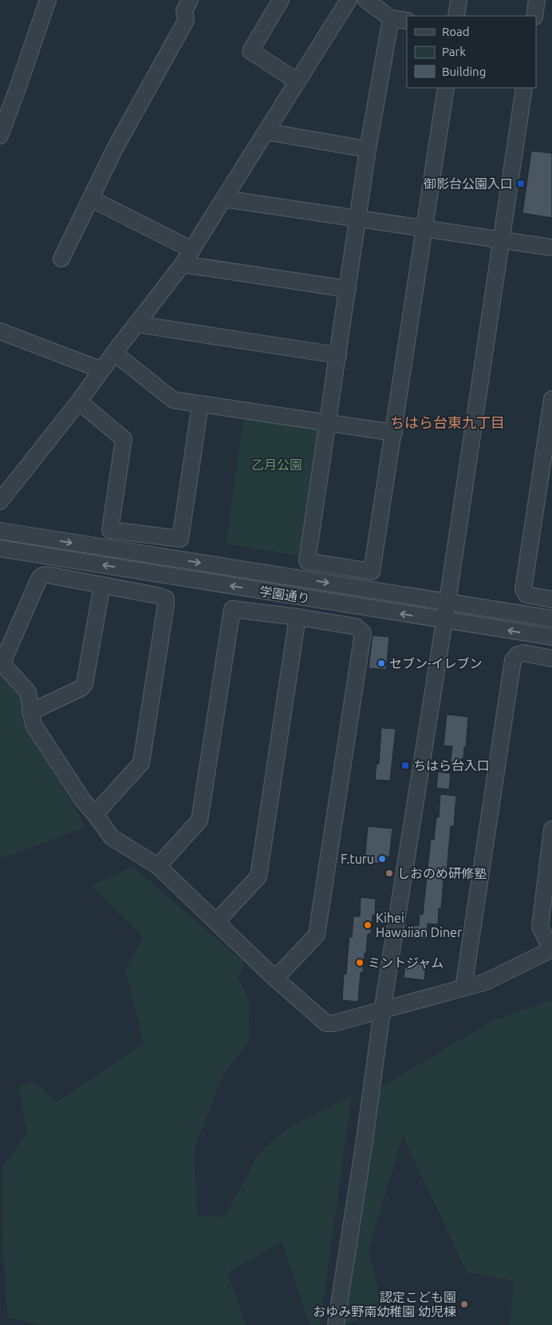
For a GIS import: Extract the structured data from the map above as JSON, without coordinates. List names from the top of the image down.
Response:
{
  "streets": {
    "street": ["学園通り"]
  },
  "districts": ["ちはら台東九丁目"],
  "parks": ["乙月公園"],
  "places": {
    "transit": ["御影台公園入口", "ちはら台入口"],
    "other": [
      "セブン-イレブン",
      "F.turu",
      "しおのめ研修塾",
      "Kihei Hawaiian Diner",
      "ミントジャム",
      "認定こども園 おゆみ野南幼稚園 幼児棟"
    ]
  },
  "legend": ["Road", "Park", "Building"]
}
